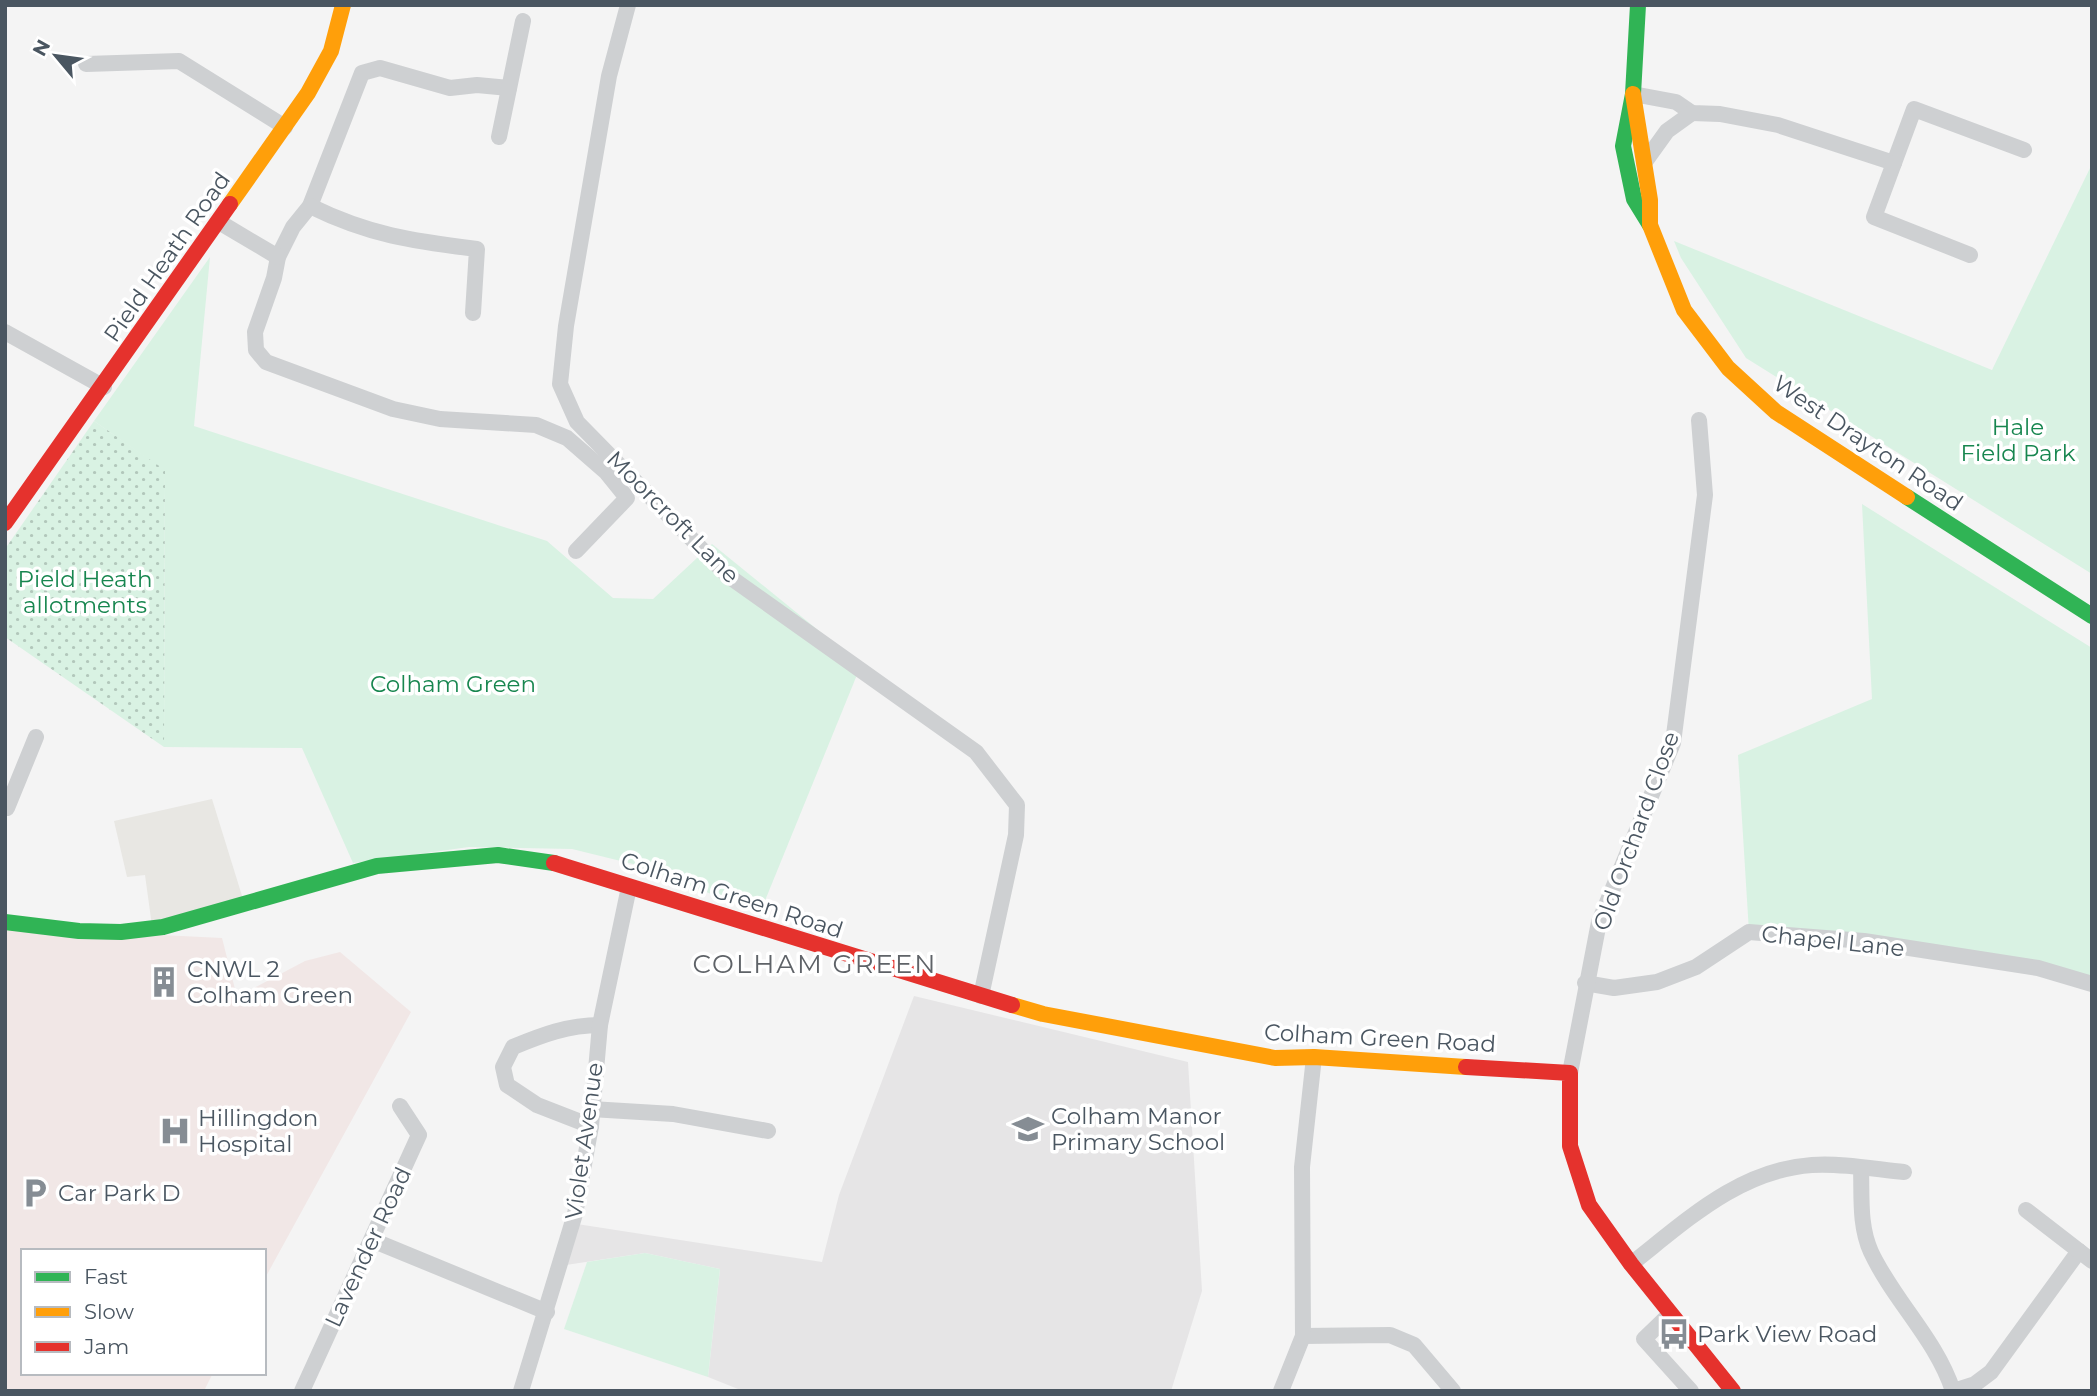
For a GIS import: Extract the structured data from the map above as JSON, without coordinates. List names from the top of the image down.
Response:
{
  "streets": {
    "street": [
      "Pield Heath Road",
      "West Drayton Road",
      "Moorcroft Lane",
      "Old Orchard Close",
      "Colham Green Road",
      "Chapel Lane",
      "Violet Avenue",
      "Lavender Road"
    ]
  },
  "crossings": [
    ["Moorcroft Lane", "Colham Green Road"],
    ["Old Orchard Close", "Colham Green Road"],
    ["Old Orchard Close", "Chapel Lane"],
    ["Colham Green Road", "Violet Avenue"]
  ],
  "districts": ["COLHAM GREEN"],
  "parks": ["Hale Field Park", "Pield Heath allotments", "Colham Green"],
  "places": {
    "building": ["CNWL 2 Colham Green"],
    "school or university": ["Colham Manor Primary School"],
    "hospital": ["Hillingdon Hospital"],
    "parking": ["Car Park D"],
    "bus stop": ["Park View Road"]
  },
  "legend": ["Fast", "Slow", "Jam"],
  "north": "top left"
}
